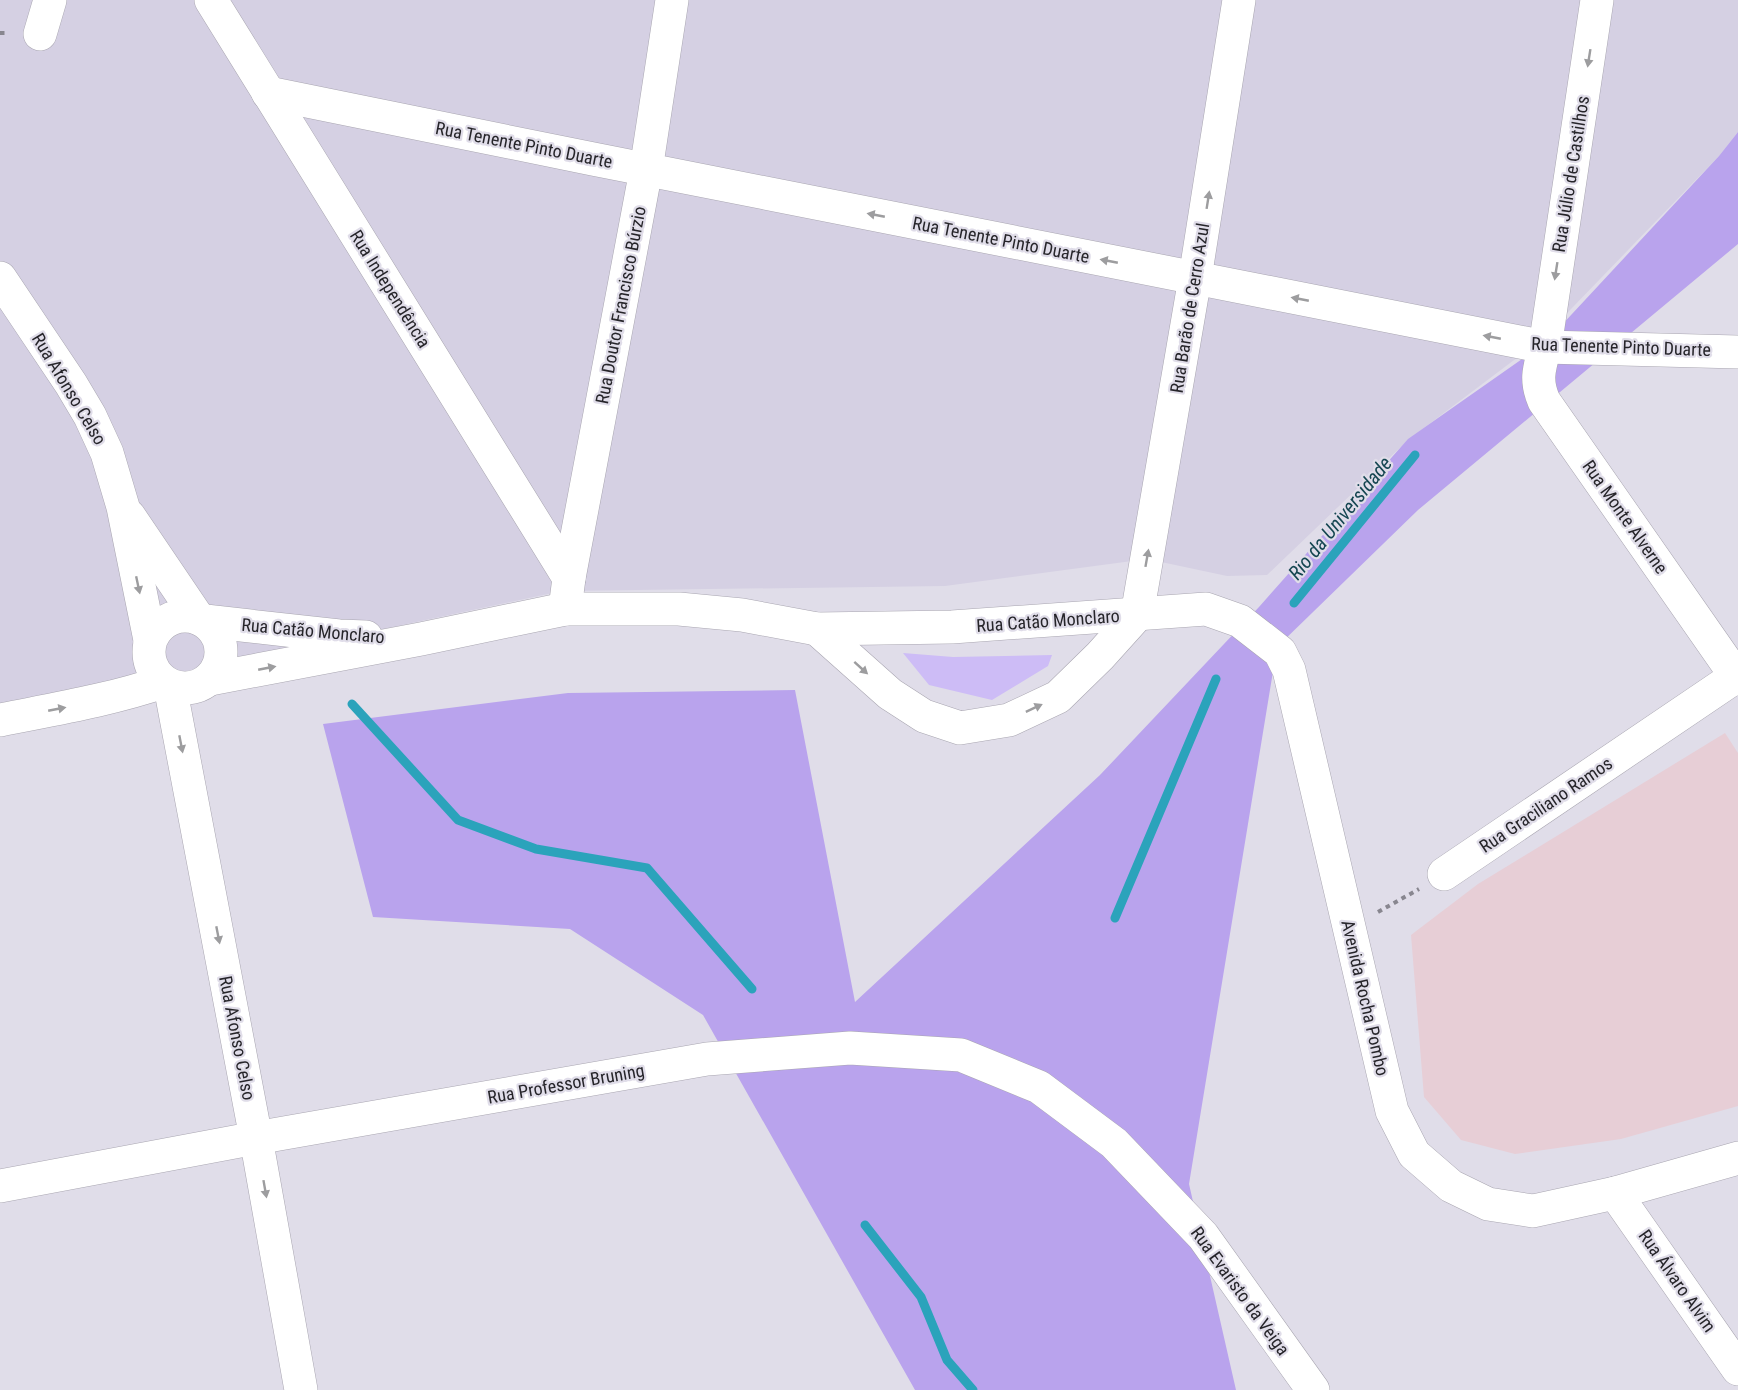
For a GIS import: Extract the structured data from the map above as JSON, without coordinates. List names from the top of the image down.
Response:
{
  "streets": {
    "street": [
      "Rua Tenente Pinto Duarte",
      "Rua Júlio de Castilhos",
      "Rua Independência",
      "Rua Doutor Francisco Búrzio",
      "Rua Barão de Cerro Azul",
      "Rua Afonso Celso",
      "Rua Monte Alverne",
      "Rua Catão Monclaro",
      "Rua Graciliano Ramos",
      "Avenida Rocha Pombo",
      "Rua Professor Bruning",
      "Rua Álvaro Alvim",
      "Rua Evaristo da Veiga"
    ]
  },
  "crossings": [
    ["Rua Tenente Pinto Duarte", "Rua Júlio de Castilhos"],
    ["Rua Tenente Pinto Duarte", "Rua Independência"],
    ["Rua Tenente Pinto Duarte", "Rua Doutor Francisco Búrzio"],
    ["Rua Tenente Pinto Duarte", "Rua Barão de Cerro Azul"],
    ["Rua Tenente Pinto Duarte", "Rua Monte Alverne"],
    ["Rua Júlio de Castilhos", "Rua Monte Alverne"],
    ["Rua Independência", "Rua Doutor Francisco Búrzio"],
    ["Rua Independência", "Rua Catão Monclaro"],
    ["Rua Doutor Francisco Búrzio", "Rua Catão Monclaro"],
    ["Rua Barão de Cerro Azul", "Rua Catão Monclaro"],
    ["Rua Barão de Cerro Azul", "Avenida Rocha Pombo"],
    ["Rua Afonso Celso", "Rua Catão Monclaro"],
    ["Rua Afonso Celso", "Rua Professor Bruning"],
    ["Rua Monte Alverne", "Rua Graciliano Ramos"],
    ["Rua Catão Monclaro", "Avenida Rocha Pombo"],
    ["Avenida Rocha Pombo", "Rua Álvaro Alvim"],
    ["Rua Professor Bruning", "Rua Evaristo da Veiga"]
  ],
  "one_way": [
    "Rua Tenente Pinto Duarte",
    "Rua Júlio de Castilhos",
    "Rua Barão de Cerro Azul",
    "Rua Afonso Celso"
  ],
  "water": ["Rio da Universidade"]
}
